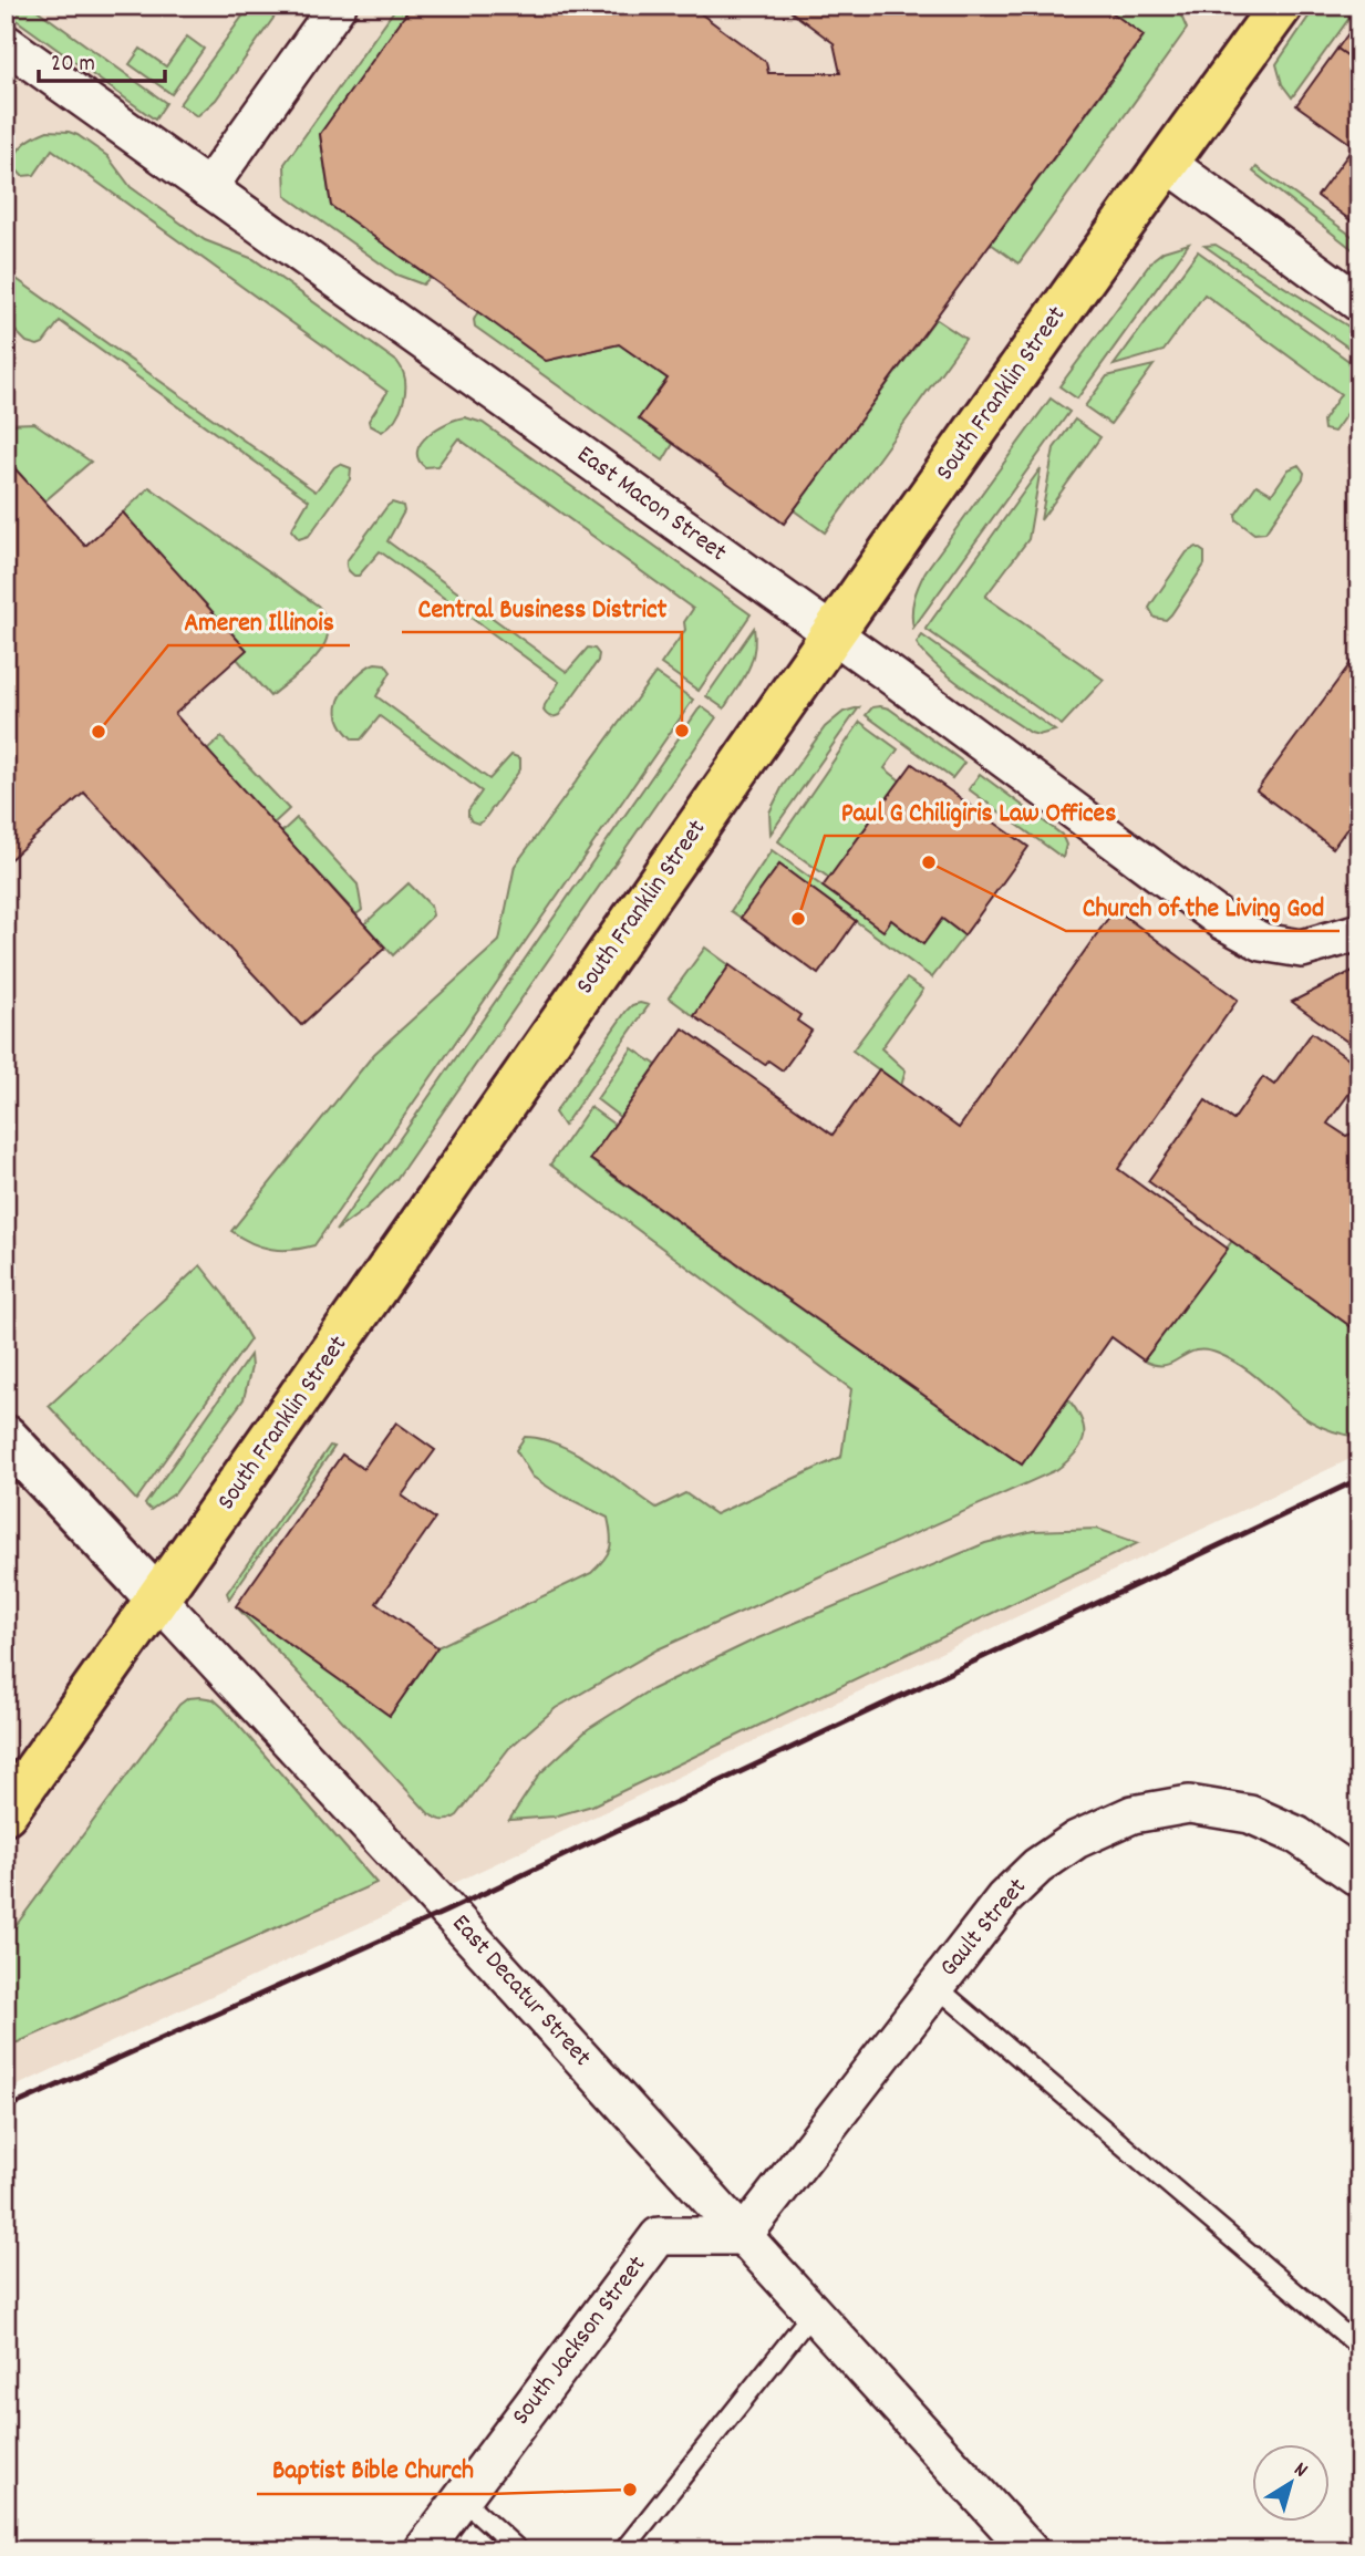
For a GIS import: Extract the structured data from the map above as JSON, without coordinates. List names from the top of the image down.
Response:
{
  "streets": {
    "main road": ["South Franklin Street"],
    "street": [
      "East Macon Street",
      "Gault Street",
      "East Decatur Street",
      "South Jackson Street"
    ]
  },
  "crossings": [
    ["South Franklin Street", "East Macon Street"],
    ["South Franklin Street", "East Decatur Street"],
    ["Gault Street", "East Decatur Street"],
    ["Gault Street", "South Jackson Street"],
    ["East Decatur Street", "South Jackson Street"]
  ],
  "places": [
    "Central Business District",
    "Ameren Illinois",
    "Church of the Living God",
    "Paul G Chiligiris Law Offices",
    "Baptist Bible Church"
  ],
  "scale_bar": "20 m",
  "north": "top right"
}
